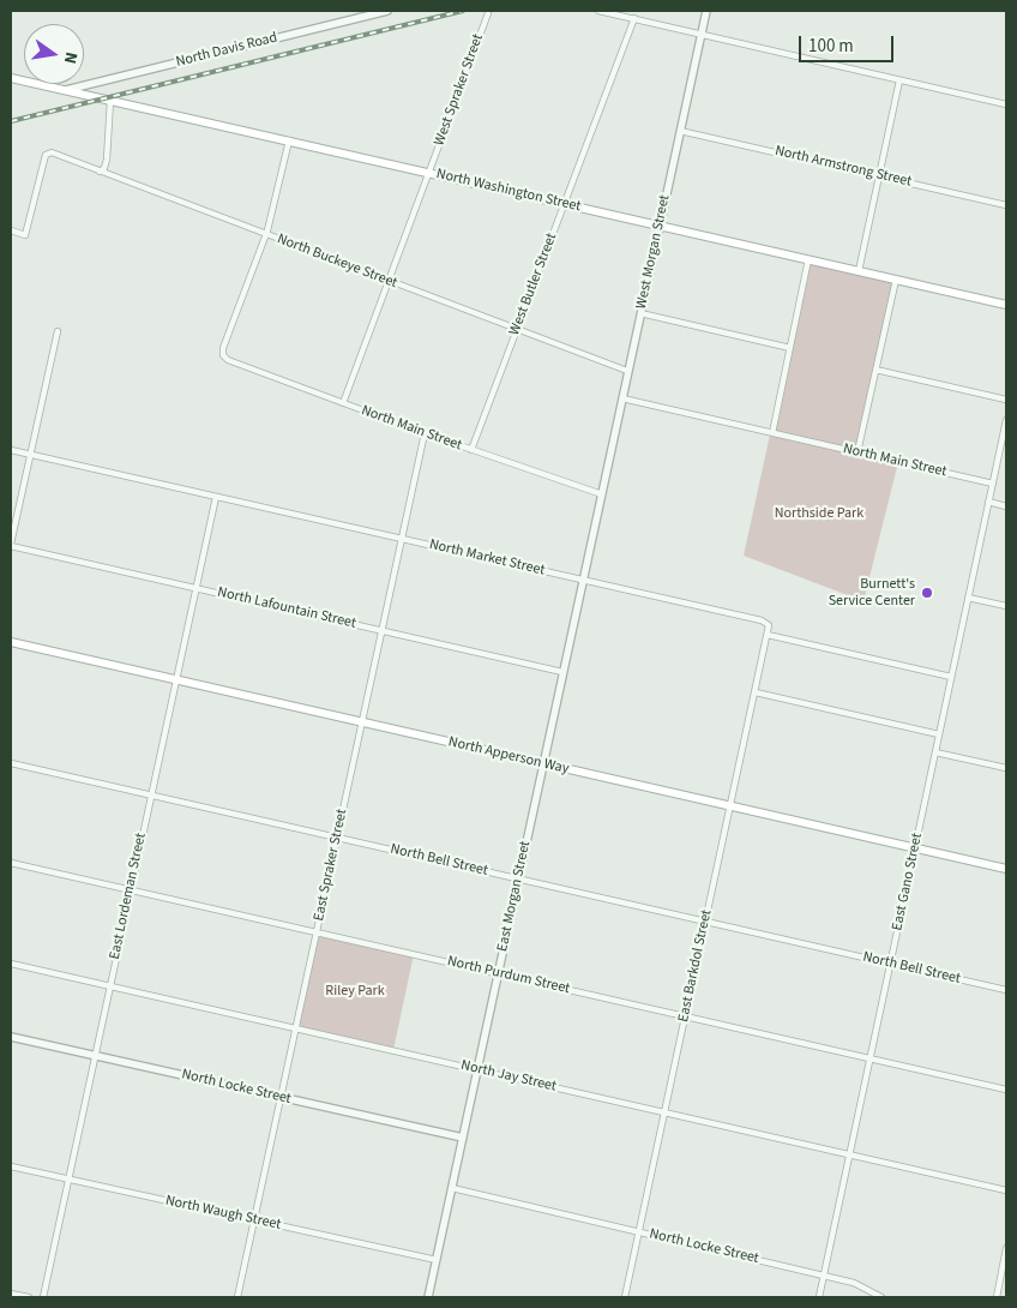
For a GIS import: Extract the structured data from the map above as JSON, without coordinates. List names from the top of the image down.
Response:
{
  "streets": {
    "main road": ["North Washington Street", "North Apperson Way"],
    "street": [
      "North Davis Road",
      "West Spraker Street",
      "North Armstrong Street",
      "West Morgan Street",
      "North Buckeye Street",
      "West Butler Street",
      "North Main Street",
      "North Market Street",
      "North Lafountain Street",
      "North Bell Street",
      "East Spraker Street",
      "East Gano Street",
      "East Lordeman Street",
      "East Morgan Street",
      "East Barkdol Street",
      "North Purdum Street",
      "North Jay Street",
      "North Locke Street",
      "North Waugh Street"
    ]
  },
  "crossings": [
    ["North Davis Road", "North Washington Street"],
    ["West Spraker Street", "North Washington Street"],
    ["West Spraker Street", "North Buckeye Street"],
    ["West Spraker Street", "North Main Street"],
    ["North Armstrong Street", "West Morgan Street"],
    ["North Washington Street", "West Morgan Street"],
    ["North Washington Street", "West Butler Street"],
    ["West Morgan Street", "North Buckeye Street"],
    ["West Morgan Street", "North Main Street"],
    ["West Morgan Street", "East Morgan Street"],
    ["North Buckeye Street", "West Butler Street"],
    ["North Buckeye Street", "North Main Street"],
    ["West Butler Street", "North Main Street"],
    ["North Main Street", "East Spraker Street"],
    ["North Main Street", "East Gano Street"],
    ["North Main Street", "East Morgan Street"],
    ["North Market Street", "East Spraker Street"],
    ["North Market Street", "East Lordeman Street"],
    ["North Market Street", "East Morgan Street"],
    ["North Market Street", "East Barkdol Street"],
    ["North Lafountain Street", "East Spraker Street"],
    ["North Lafountain Street", "East Lordeman Street"],
    ["North Lafountain Street", "East Morgan Street"],
    ["North Apperson Way", "East Spraker Street"],
    ["North Apperson Way", "East Gano Street"],
    ["North Apperson Way", "East Lordeman Street"],
    ["North Apperson Way", "East Morgan Street"],
    ["North Apperson Way", "East Barkdol Street"],
    ["North Bell Street", "East Spraker Street"],
    ["North Bell Street", "East Gano Street"],
    ["North Bell Street", "East Lordeman Street"],
    ["North Bell Street", "East Morgan Street"],
    ["North Bell Street", "East Barkdol Street"],
    ["East Spraker Street", "North Purdum Street"],
    ["East Spraker Street", "North Jay Street"],
    ["East Spraker Street", "North Locke Street"],
    ["East Spraker Street", "North Waugh Street"],
    ["East Gano Street", "North Purdum Street"],
    ["East Gano Street", "North Jay Street"],
    ["East Gano Street", "North Locke Street"],
    ["East Lordeman Street", "North Purdum Street"],
    ["East Lordeman Street", "North Jay Street"],
    ["East Lordeman Street", "North Locke Street"],
    ["East Lordeman Street", "North Waugh Street"],
    ["East Morgan Street", "North Purdum Street"],
    ["East Morgan Street", "North Jay Street"],
    ["East Morgan Street", "North Locke Street"],
    ["East Morgan Street", "North Waugh Street"],
    ["East Barkdol Street", "North Purdum Street"],
    ["East Barkdol Street", "North Jay Street"],
    ["East Barkdol Street", "North Locke Street"]
  ],
  "parks": ["Northside Park", "Riley Park"],
  "places": ["Burnett's Service Center"],
  "scale_bar": "100 m",
  "north": "right"
}
